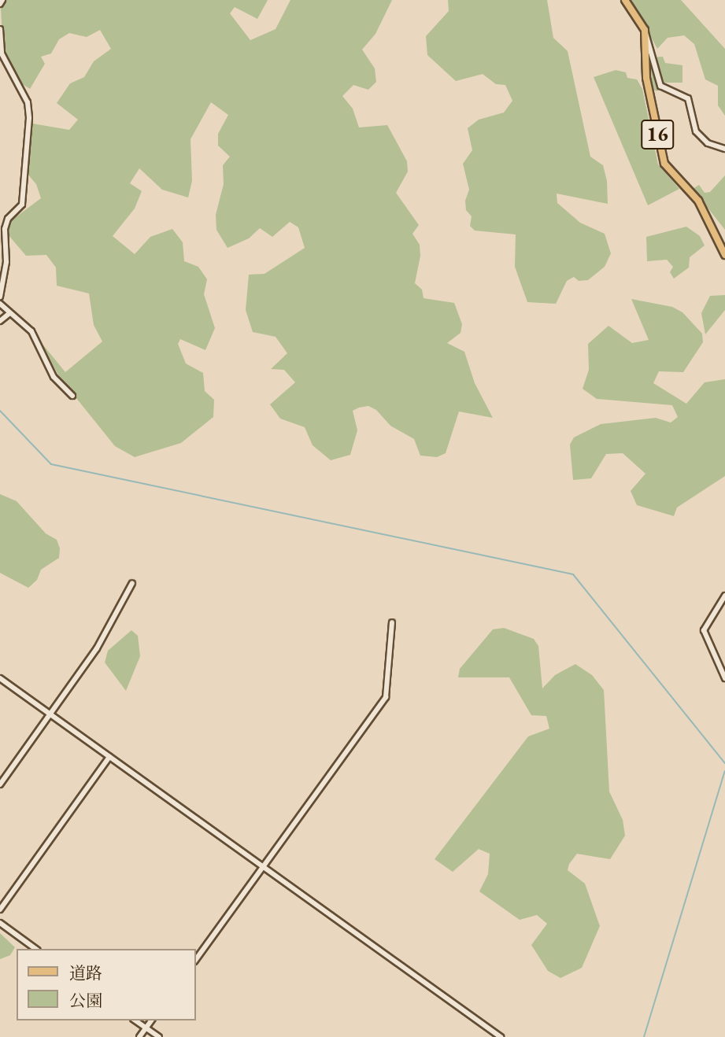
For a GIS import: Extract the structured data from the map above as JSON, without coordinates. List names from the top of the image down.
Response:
{
  "streets": {
    "main road": ["16"]
  },
  "legend": ["道路", "公園"]
}
